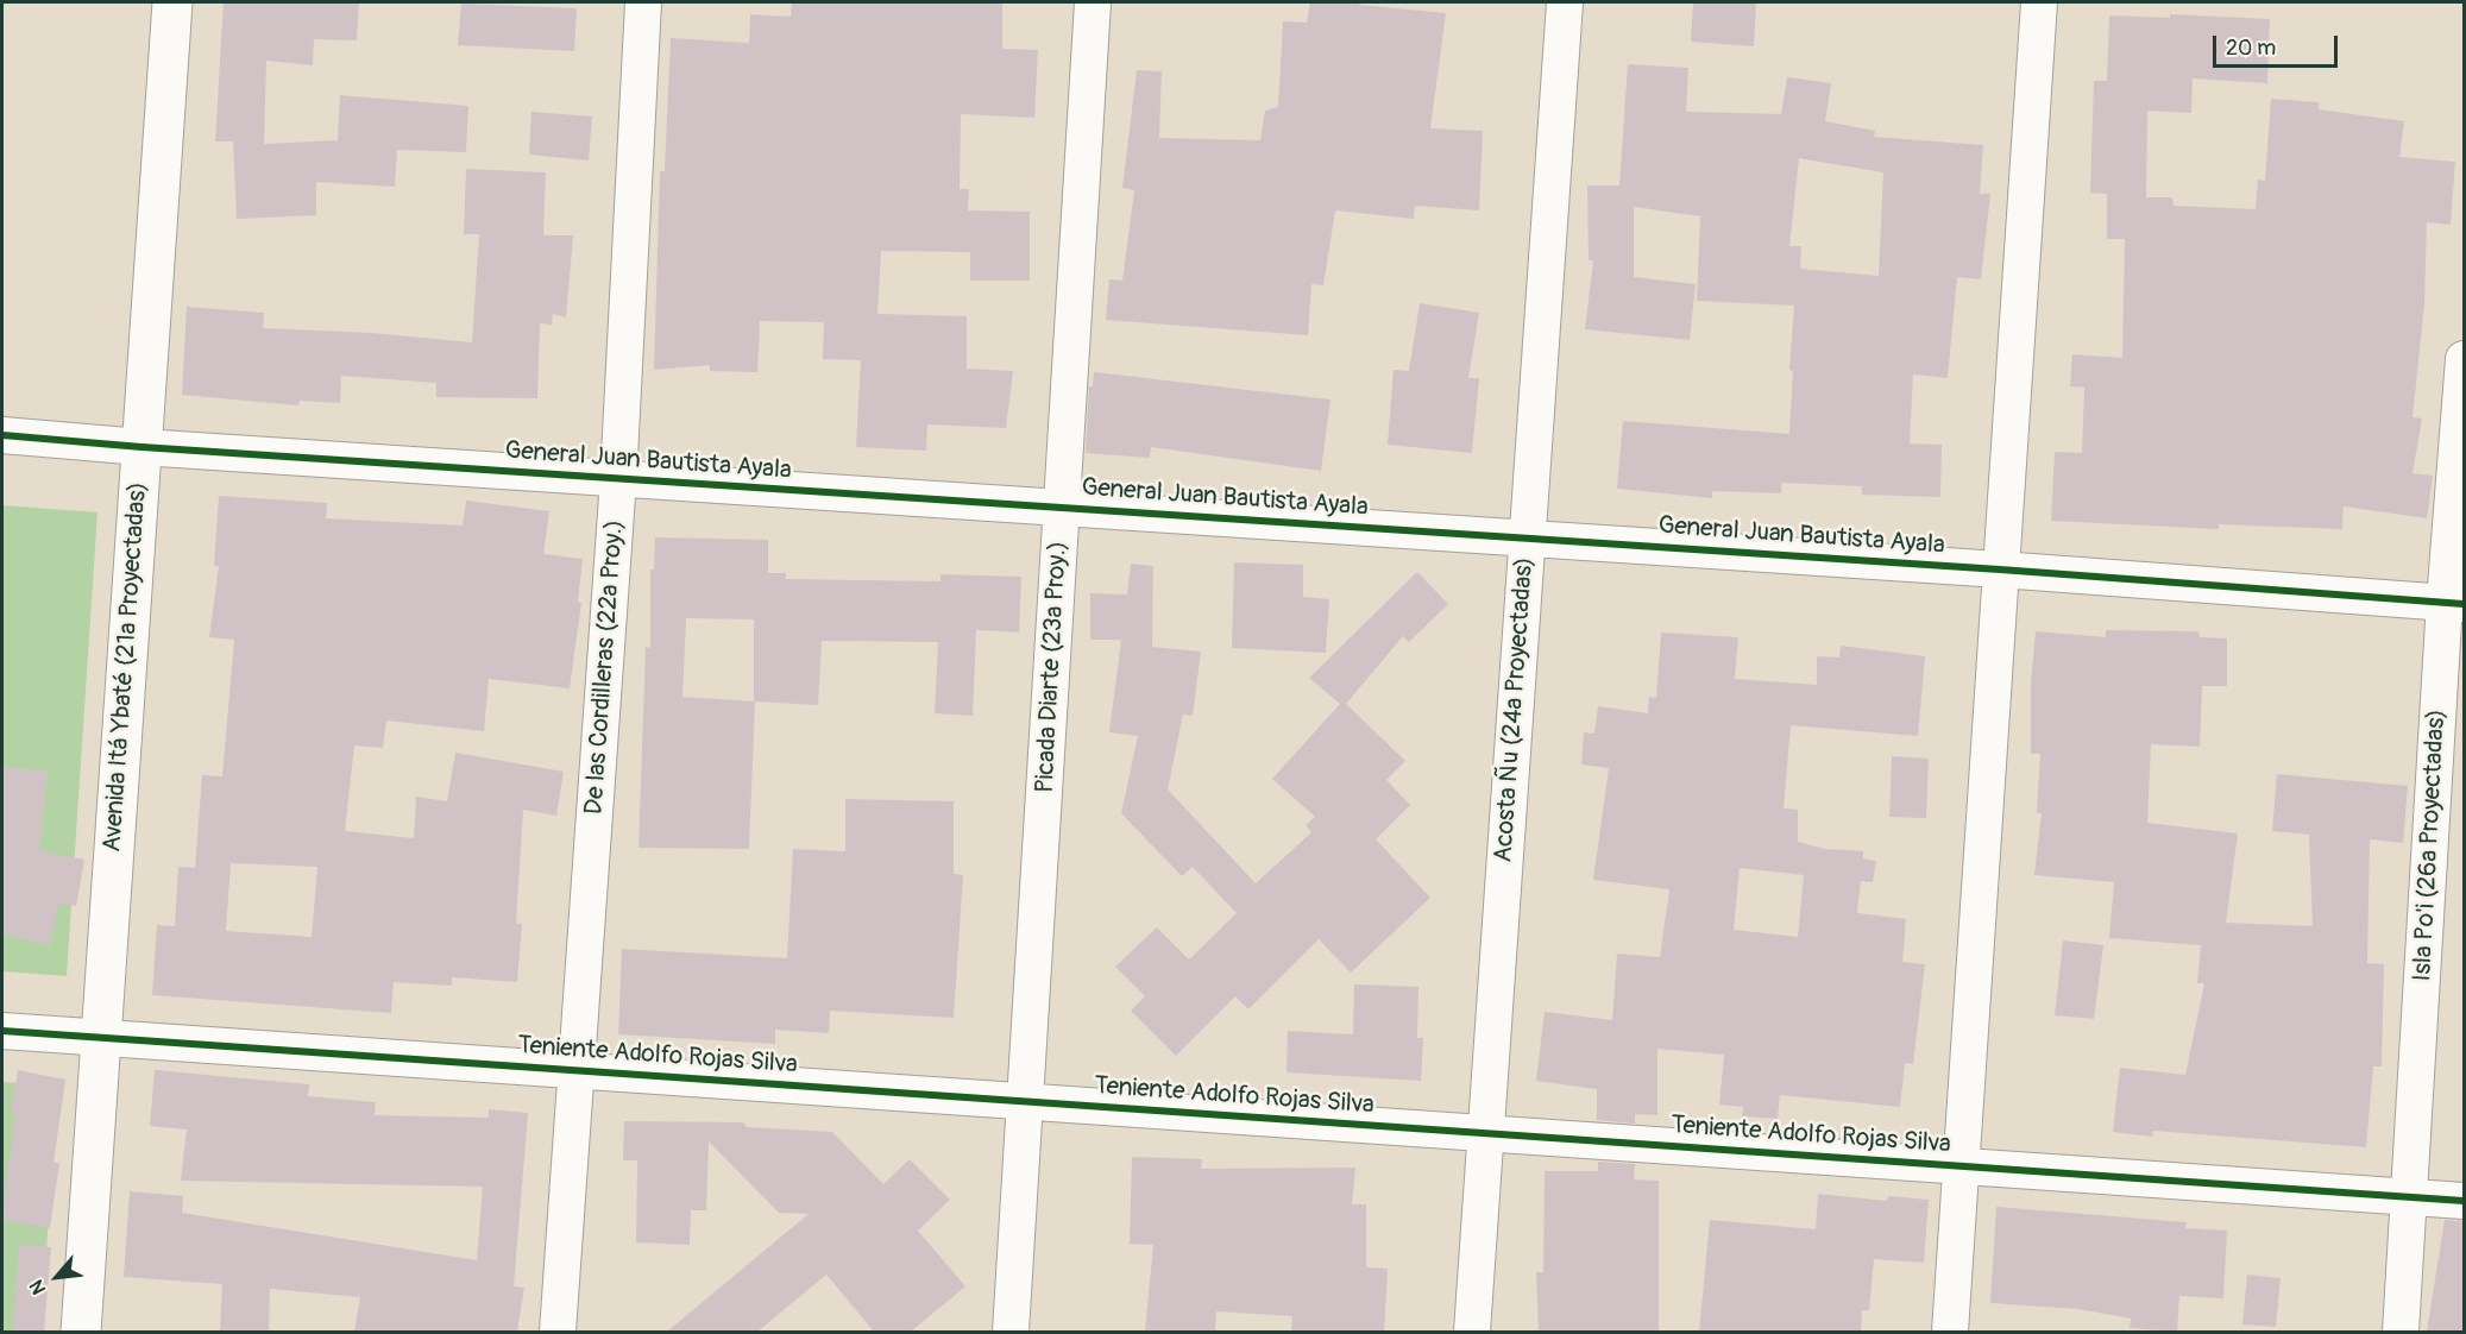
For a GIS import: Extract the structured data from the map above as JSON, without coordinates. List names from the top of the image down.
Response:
{
  "streets": {
    "main road": ["Avenida Itá Ybaté (21ª Proyectadas)"],
    "street": [
      "General Juan Bautista Ayala",
      "De las Cordilleras (22ª Proy.)",
      "Picada Diarte (23ª Proy.)",
      "Acosta Ñu (24ª Proyectadas)",
      "Isla Po'i (26ª Proyectadas)",
      "Teniente Adolfo Rojas Silva"
    ]
  },
  "crossings": [
    ["General Juan Bautista Ayala", "Avenida Itá Ybaté (21ª Proyectadas)"],
    ["General Juan Bautista Ayala", "De las Cordilleras (22ª Proy.)"],
    ["General Juan Bautista Ayala", "Picada Diarte (23ª Proy.)"],
    ["General Juan Bautista Ayala", "Acosta Ñu (24ª Proyectadas)"],
    ["General Juan Bautista Ayala", "Isla Po'i (26ª Proyectadas)"],
    ["Avenida Itá Ybaté (21ª Proyectadas)", "Teniente Adolfo Rojas Silva"],
    ["De las Cordilleras (22ª Proy.)", "Teniente Adolfo Rojas Silva"],
    ["Picada Diarte (23ª Proy.)", "Teniente Adolfo Rojas Silva"],
    ["Acosta Ñu (24ª Proyectadas)", "Teniente Adolfo Rojas Silva"],
    ["Isla Po'i (26ª Proyectadas)", "Teniente Adolfo Rojas Silva"]
  ],
  "scale_bar": "20 m",
  "north": "bottom left"
}
